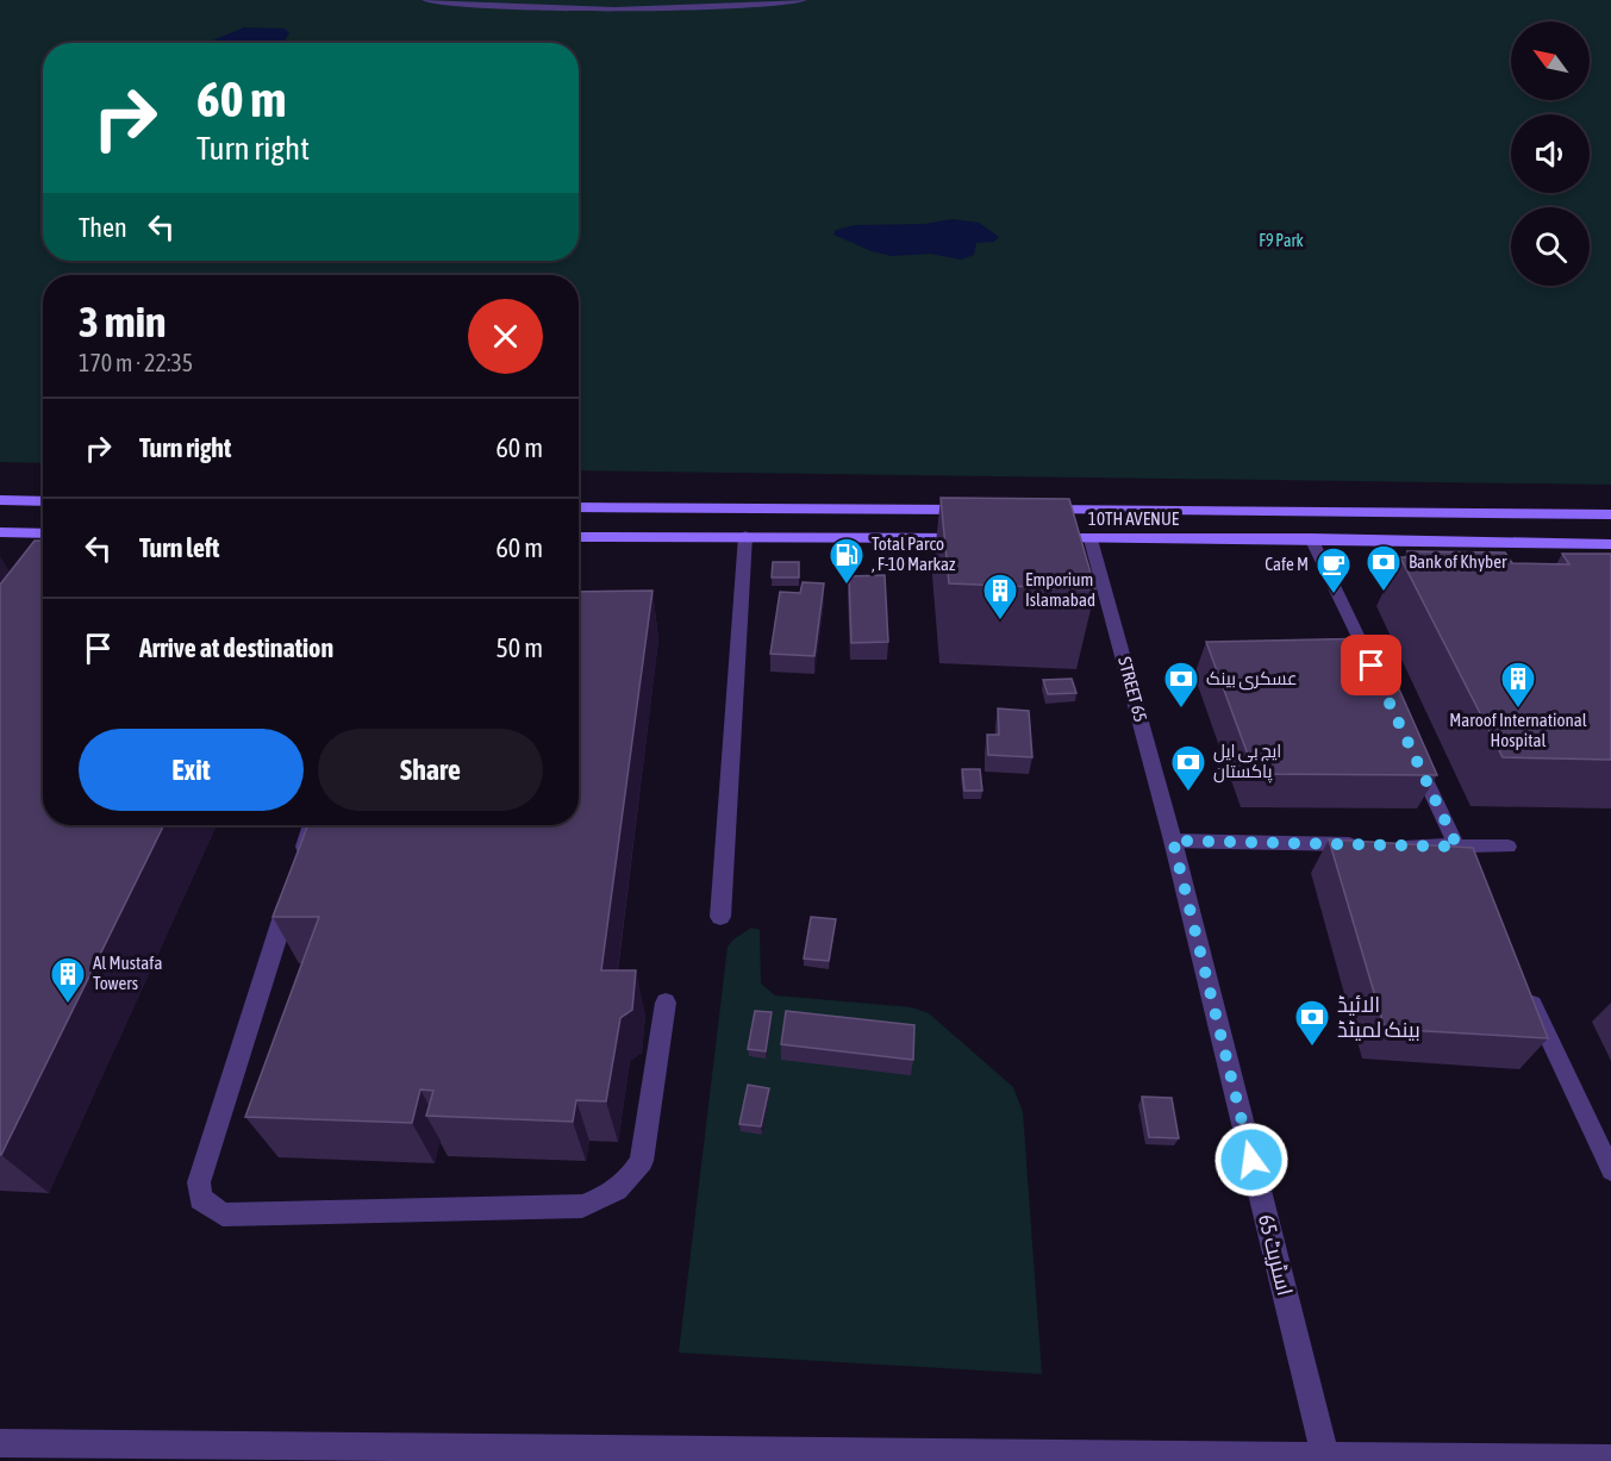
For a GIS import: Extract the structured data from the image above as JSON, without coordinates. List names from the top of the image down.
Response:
{
  "streets": {
    "main road": ["10TH AVENUE"],
    "street": ["STREET 65", "اسٹریٹ 65"]
  },
  "crossings": [
    ["10TH AVENUE", "STREET 65"],
    ["STREET 65", "اسٹریٹ 65"]
  ],
  "parks": ["F9 Park"],
  "places": {
    "fuel station": ["Total Parco , F-10 Markaz"],
    "bank": [
      "Bank of Khyber",
      "عسکری بینک",
      "ایچ بی ایل پاکستان",
      "الائیڈ بینک لمیٹڈ"
    ],
    "cafe": ["Cafe M"],
    "building": ["Emporium Islamabad", "Maroof International Hospital", "Al Mustafa Towers"]
  },
  "north": "top left",
  "page": {
    "turn": ["60 m", "Turn right"],
    "then": "Then",
    "heading": ["3 min", "170 m · 22:35"],
    "list": [
      {
        "name": "Turn right",
        "value": "60 m"
      },
      {
        "name": "Turn left",
        "value": "60 m"
      },
      {
        "name": "Arrive at destination",
        "value": "50 m"
      }
    ],
    "buttons": ["Exit", "Share"]
  }
}
